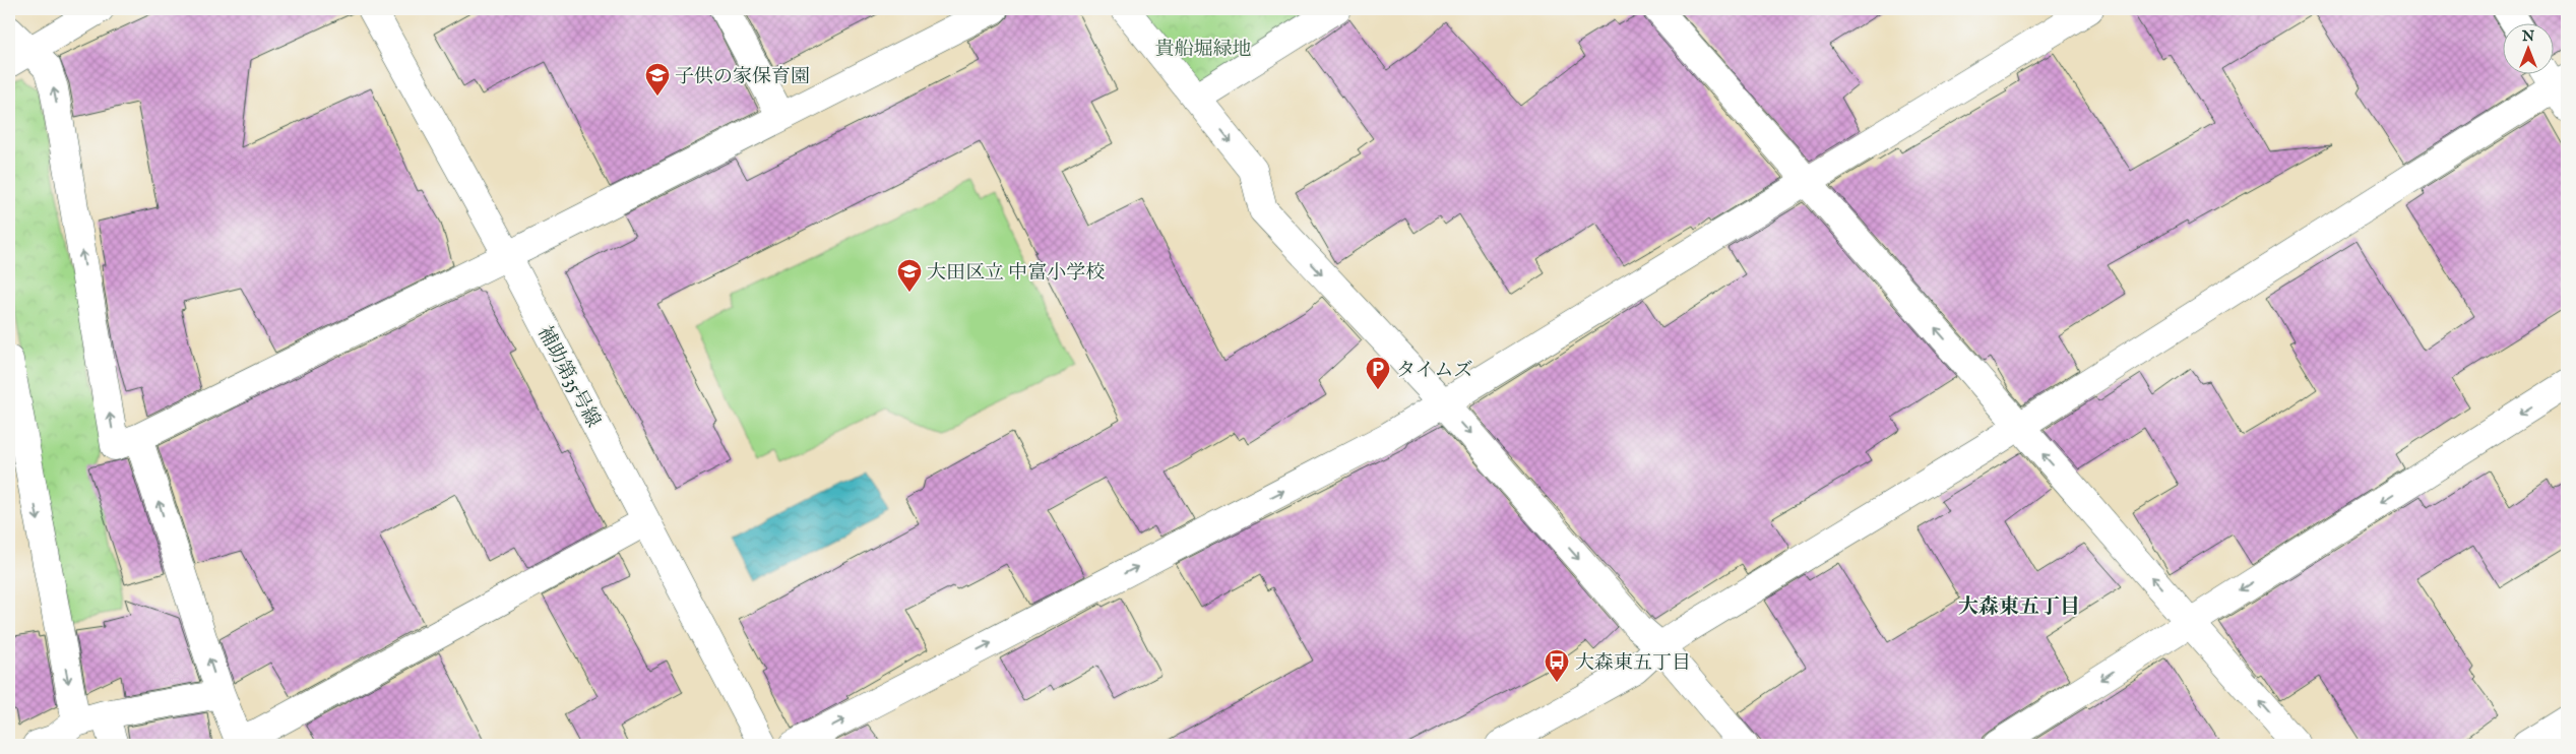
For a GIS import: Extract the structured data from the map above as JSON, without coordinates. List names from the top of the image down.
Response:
{
  "streets": {
    "street": ["補助第35号線"]
  },
  "districts": ["大森東五丁目"],
  "parks": ["貴船堀緑地"],
  "places": {
    "school or university": ["子供の家保育園", "大田区立 中富小学校"],
    "parking": ["タイムズ"],
    "bus stop": ["大森東五丁目"]
  },
  "north": "top"
}
